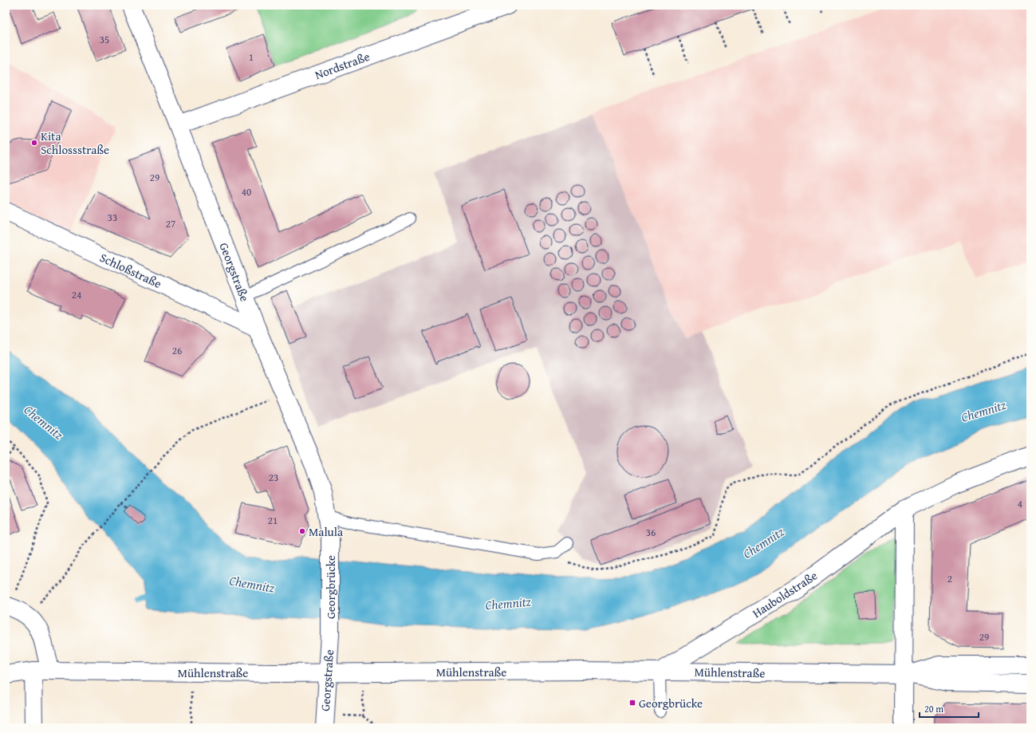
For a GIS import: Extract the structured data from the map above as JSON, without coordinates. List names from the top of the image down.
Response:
{
  "streets": {
    "street": [
      "Nordstraße",
      "Schloßstraße",
      "Georgstraße",
      "Georgbrücke",
      "Hauboldstraße",
      "Mühlenstraße"
    ]
  },
  "crossings": [
    ["Nordstraße", "Georgstraße"],
    ["Schloßstraße", "Georgstraße"],
    ["Georgstraße", "Georgbrücke"],
    ["Georgstraße", "Mühlenstraße"],
    ["Hauboldstraße", "Mühlenstraße"]
  ],
  "water": ["Chemnitz"],
  "places": {
    "other": ["Kita Schlossstraße", "Malula"],
    "transit": ["Georgbrücke"]
  },
  "house_numbers": [
    "35",
    "1",
    "29",
    "40",
    "33",
    "27",
    "24",
    "26",
    "23",
    "4",
    "21",
    "36",
    "2",
    "29"
  ],
  "scale_bar": "20 m"
}
